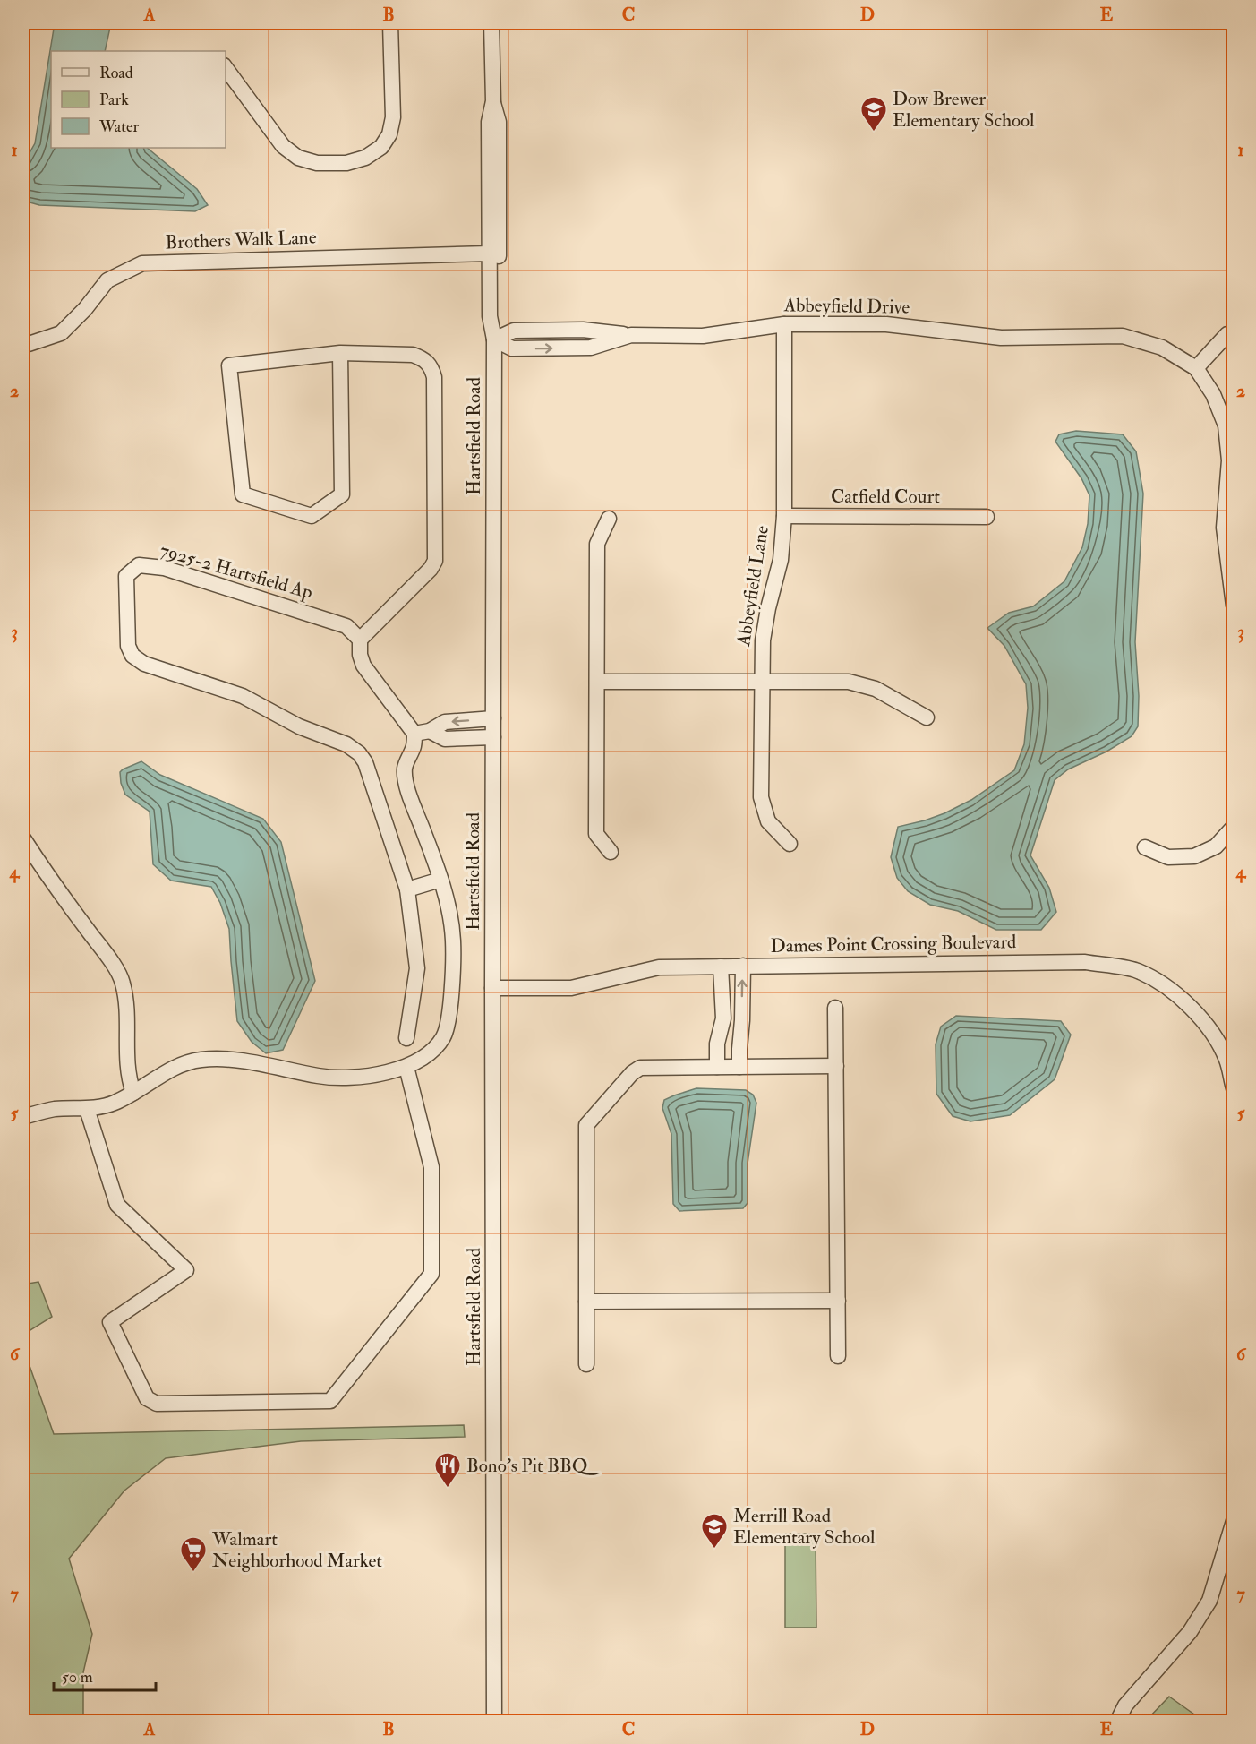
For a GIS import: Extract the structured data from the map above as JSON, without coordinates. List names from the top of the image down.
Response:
{
  "streets": {
    "street": [
      "Brothers Walk Lane",
      "Abbeyfield Drive",
      "Hartsfield Road",
      "Catfield Court",
      "7925-2 Hartsfield Ap",
      "Abbeyfield Lane",
      "Dames Point Crossing Boulevard"
    ]
  },
  "crossings": [
    ["Brothers Walk Lane", "Hartsfield Road"],
    ["Abbeyfield Drive", "Hartsfield Road"],
    ["Abbeyfield Drive", "Abbeyfield Lane"],
    ["Hartsfield Road", "Dames Point Crossing Boulevard"],
    ["Catfield Court", "Abbeyfield Lane"]
  ],
  "places": {
    "school or university": ["Dow Brewer Elementary School", "Merrill Road Elementary School"],
    "restaurant": ["Bono's Pit BBQ"],
    "supermarket": ["Walmart Neighborhood Market"]
  },
  "legend": ["Road", "Park", "Water"],
  "scale_bar": "50 m",
  "grid": {
    "columns": [
      "A",
      "B",
      "C",
      "D",
      "E"
    ],
    "rows": [
      "1",
      "2",
      "3",
      "4",
      "5",
      "6",
      "7"
    ]
  }
}
